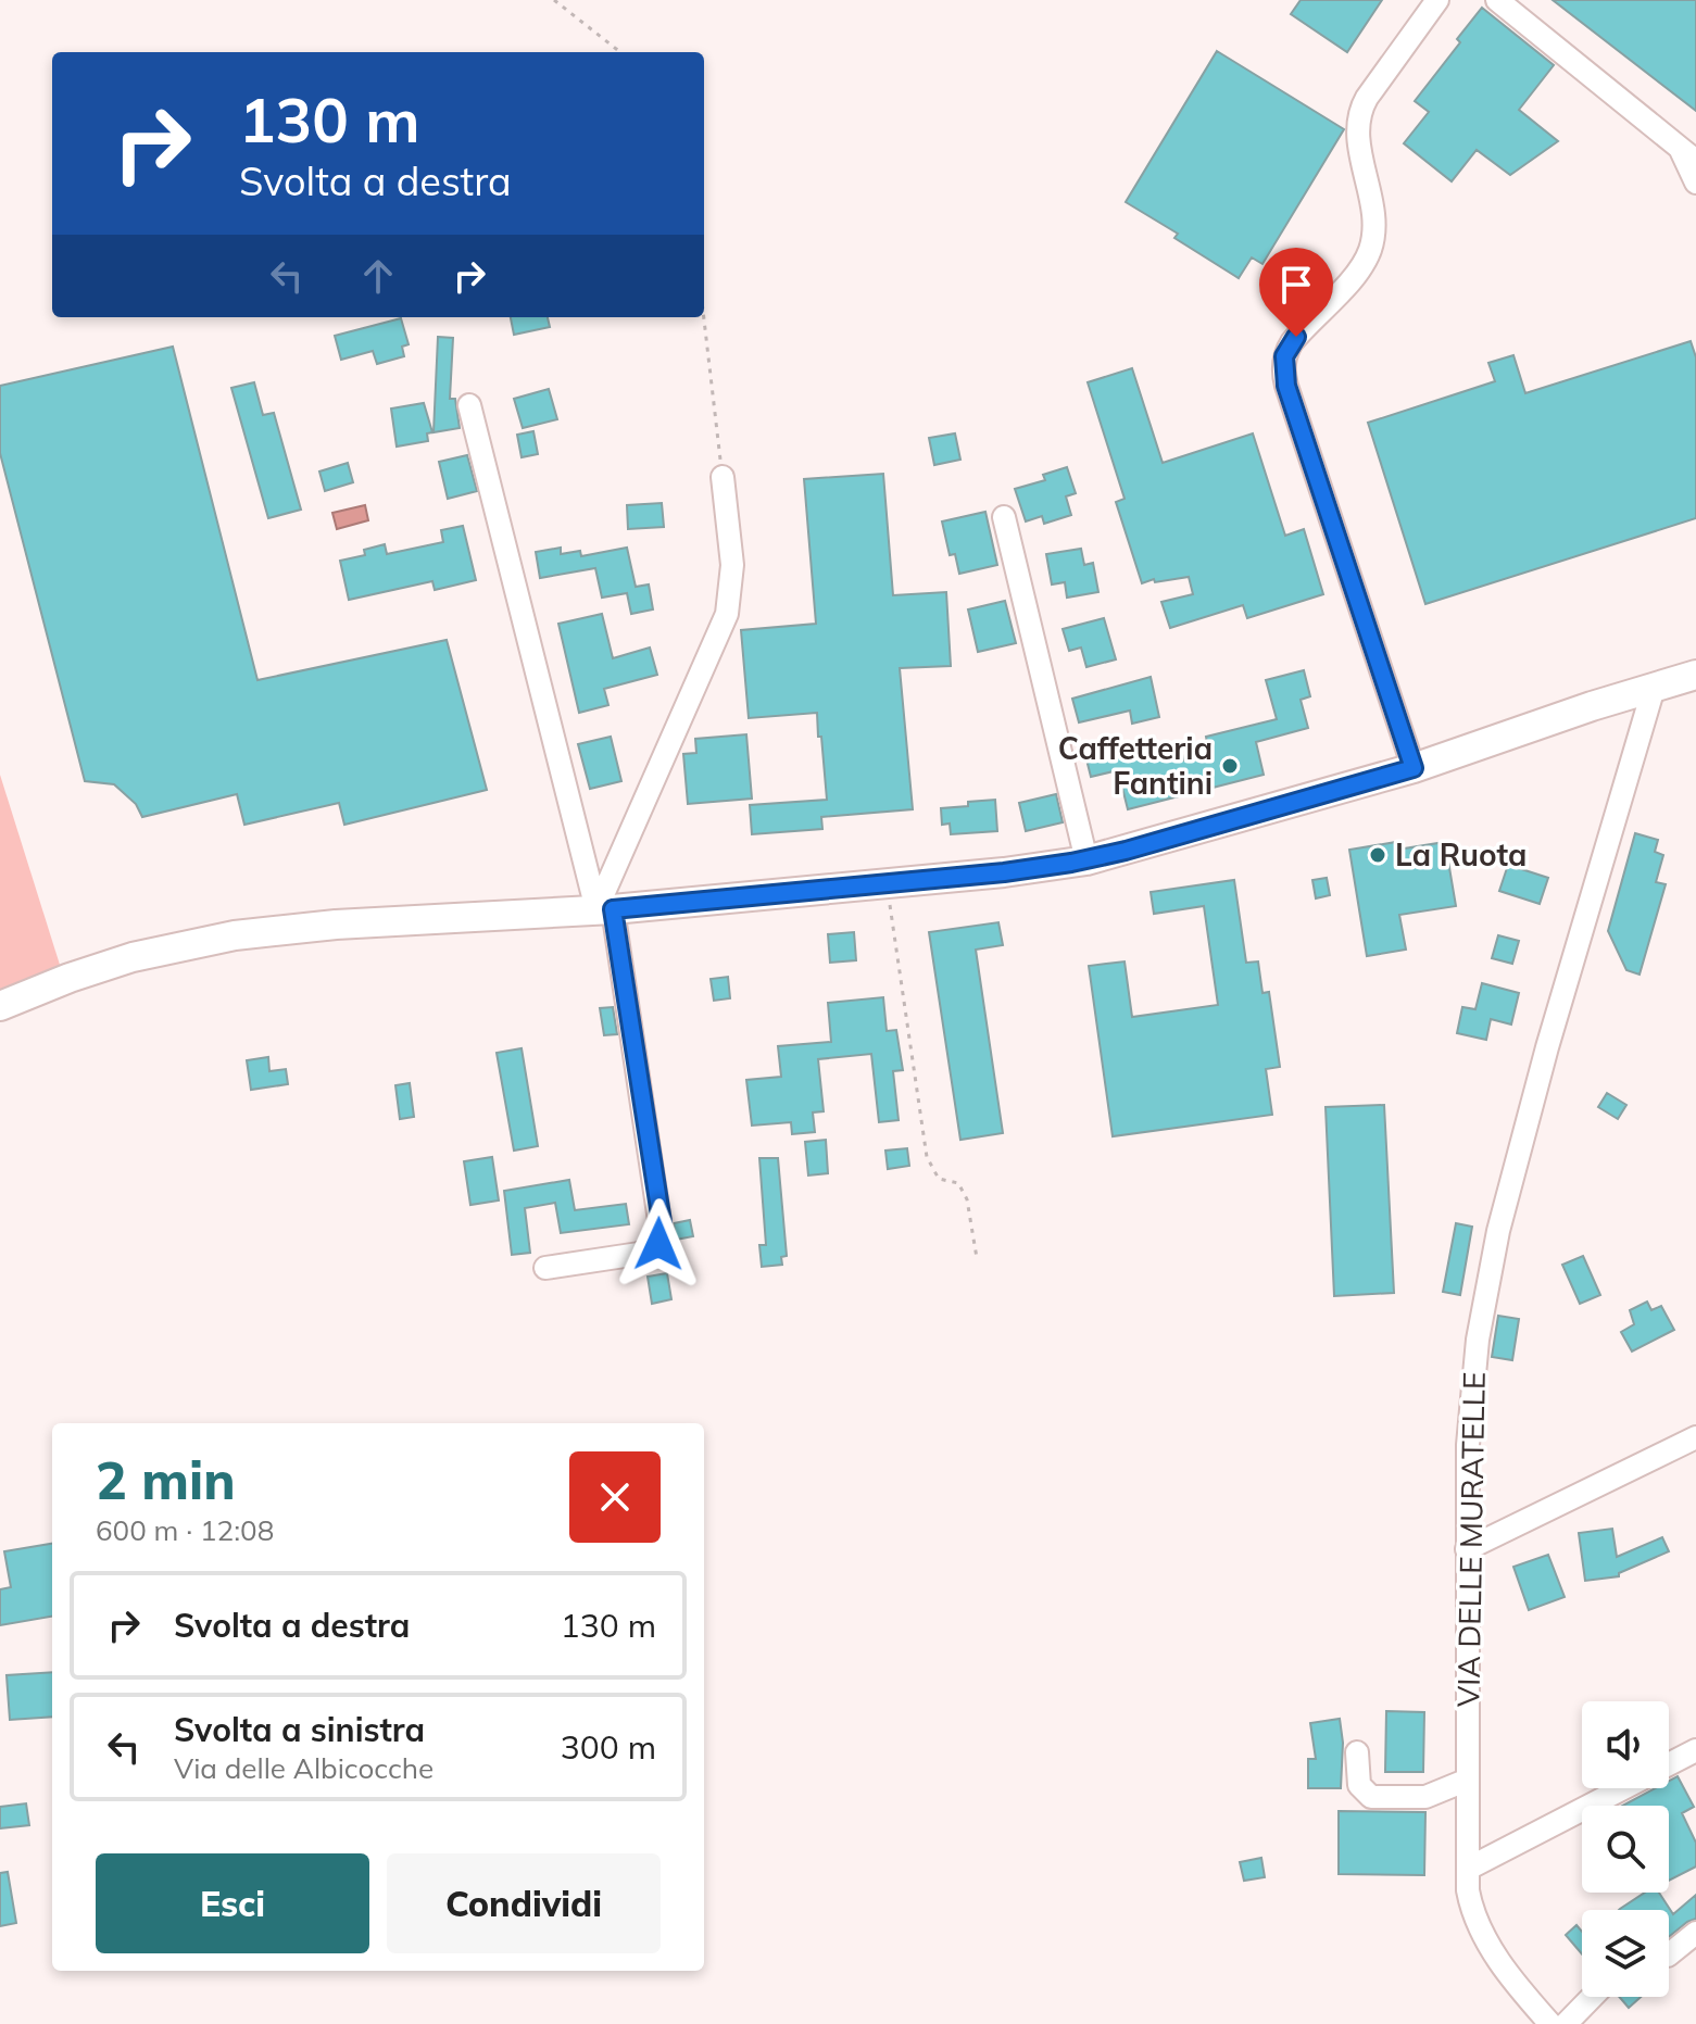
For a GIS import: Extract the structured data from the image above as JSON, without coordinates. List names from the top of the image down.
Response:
{
  "streets": {
    "street": ["VIA DELLE MURATELLE"]
  },
  "places": ["Caffetteria Fantini", "La Ruota"],
  "page": {
    "turn": ["130 m", "Svolta a destra"],
    "heading": ["2 min", "600 m · 12:08"],
    "list": [
      {
        "name": "Svolta a destra",
        "value": "130 m"
      },
      {
        "name": "Svolta a sinistra",
        "note": "Via delle Albicocche",
        "value": "300 m"
      }
    ],
    "buttons": ["Esci", "Condividi"]
  }
}
